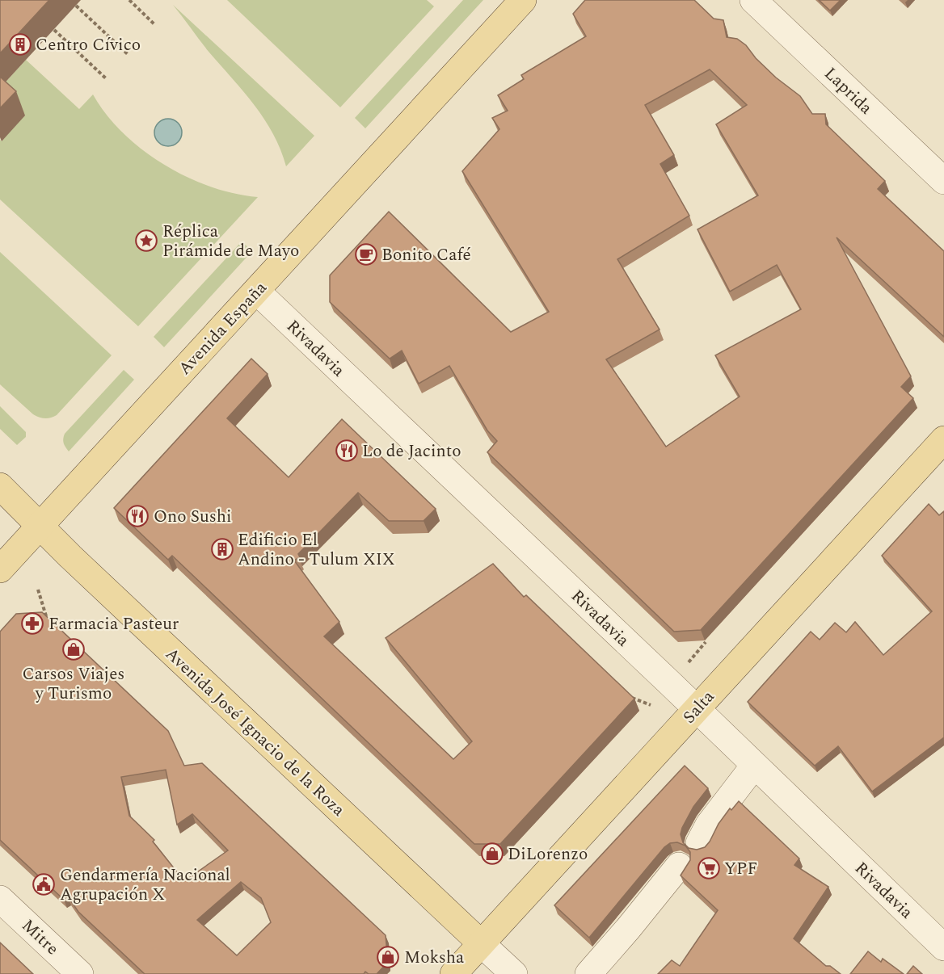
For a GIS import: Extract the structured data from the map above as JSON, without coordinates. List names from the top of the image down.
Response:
{
  "streets": {
    "main road": ["Avenida España", "Salta", "Avenida José Ignacio de la Roza"],
    "street": ["Laprida", "Rivadavia", "Mitre"]
  },
  "crossings": [
    ["Avenida España", "Rivadavia"],
    ["Avenida España", "Avenida José Ignacio de la Roza"],
    ["Rivadavia", "Salta"],
    ["Salta", "Avenida José Ignacio de la Roza"]
  ],
  "places": {
    "building": ["Centro Cívico", "Edificio El Andino - Tulum XIX"],
    "place": ["Réplica Pirámide de Mayo"],
    "cafe": ["Bonito Café"],
    "restaurant": ["Lo de Jacinto", "Ono Sushi"],
    "pharmacy": ["Farmacia Pasteur"],
    "shop": ["Carsos Viajes y Turismo", "DiLorenzo", "Moksha"],
    "supermarket": ["YPF"],
    "public building": ["Gendarmería Nacional Agrupación X"]
  }
}
